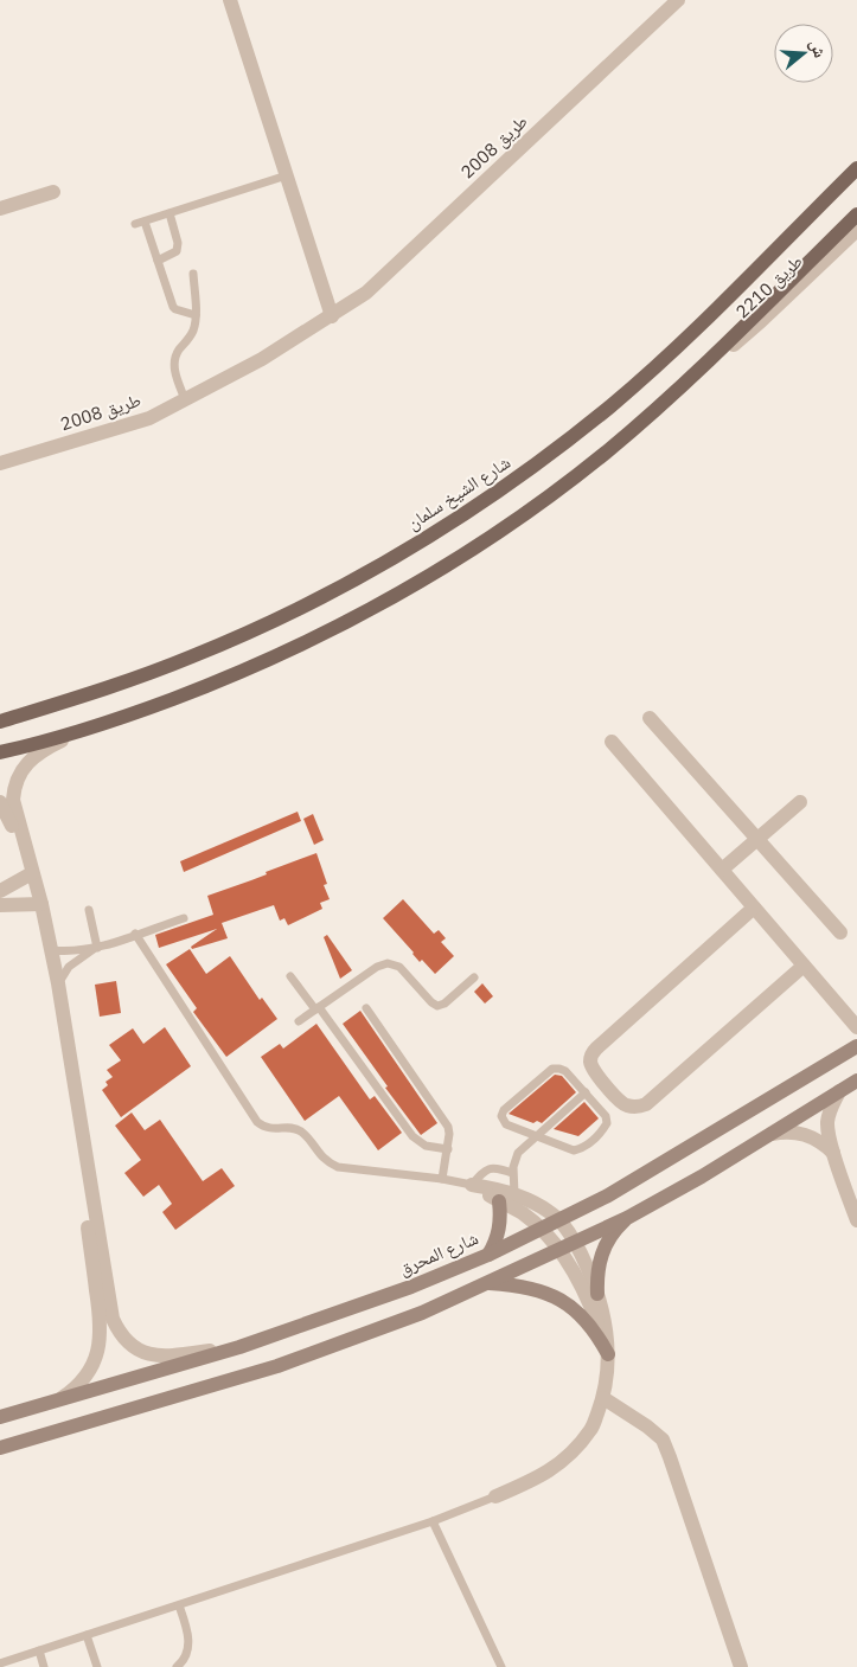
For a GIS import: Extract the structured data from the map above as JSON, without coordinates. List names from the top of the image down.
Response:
{
  "streets": {
    "main road": ["شارع الشيخ سلمان", "شارع المحرق"],
    "street": ["طريق 2008", "طريق 2210"]
  },
  "north": "right"
}
